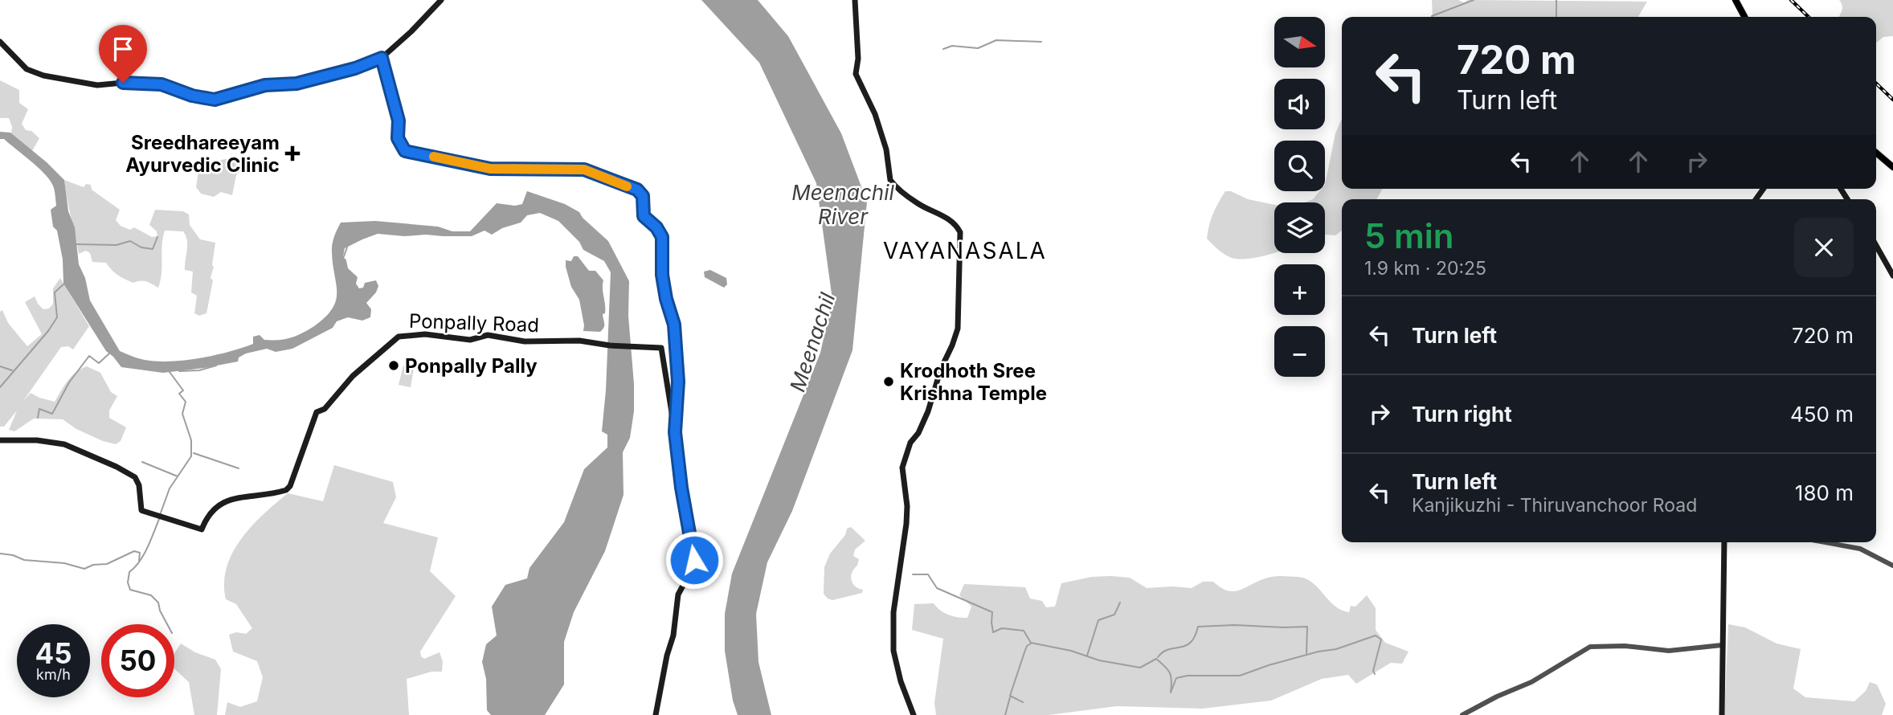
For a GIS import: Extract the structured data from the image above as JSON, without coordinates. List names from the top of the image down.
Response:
{
  "streets": {
    "main road": ["Ponpally Road"]
  },
  "districts": ["VAYANASALA"],
  "water": ["Meenachil River", "Meenachil"],
  "places": {
    "health": ["Sreedhareeyam Ayurvedic Clinic"],
    "other": ["Ponpally Pally", "Krodhoth Sree Krishna Temple"]
  },
  "north": "right",
  "page": {
    "map_buttons": ["+", "−"],
    "turn": ["720 m", "Turn left"],
    "heading": ["5 min", "1.9 km · 20:25"],
    "list": [
      {
        "name": "Turn left",
        "value": "720 m"
      },
      {
        "name": "Turn right",
        "value": "450 m"
      },
      {
        "name": "Turn left",
        "note": "Kanjikuzhi - Thiruvanchoor Road",
        "value": "180 m"
      }
    ],
    "speed": "45 km/h",
    "limit": "50"
  }
}
